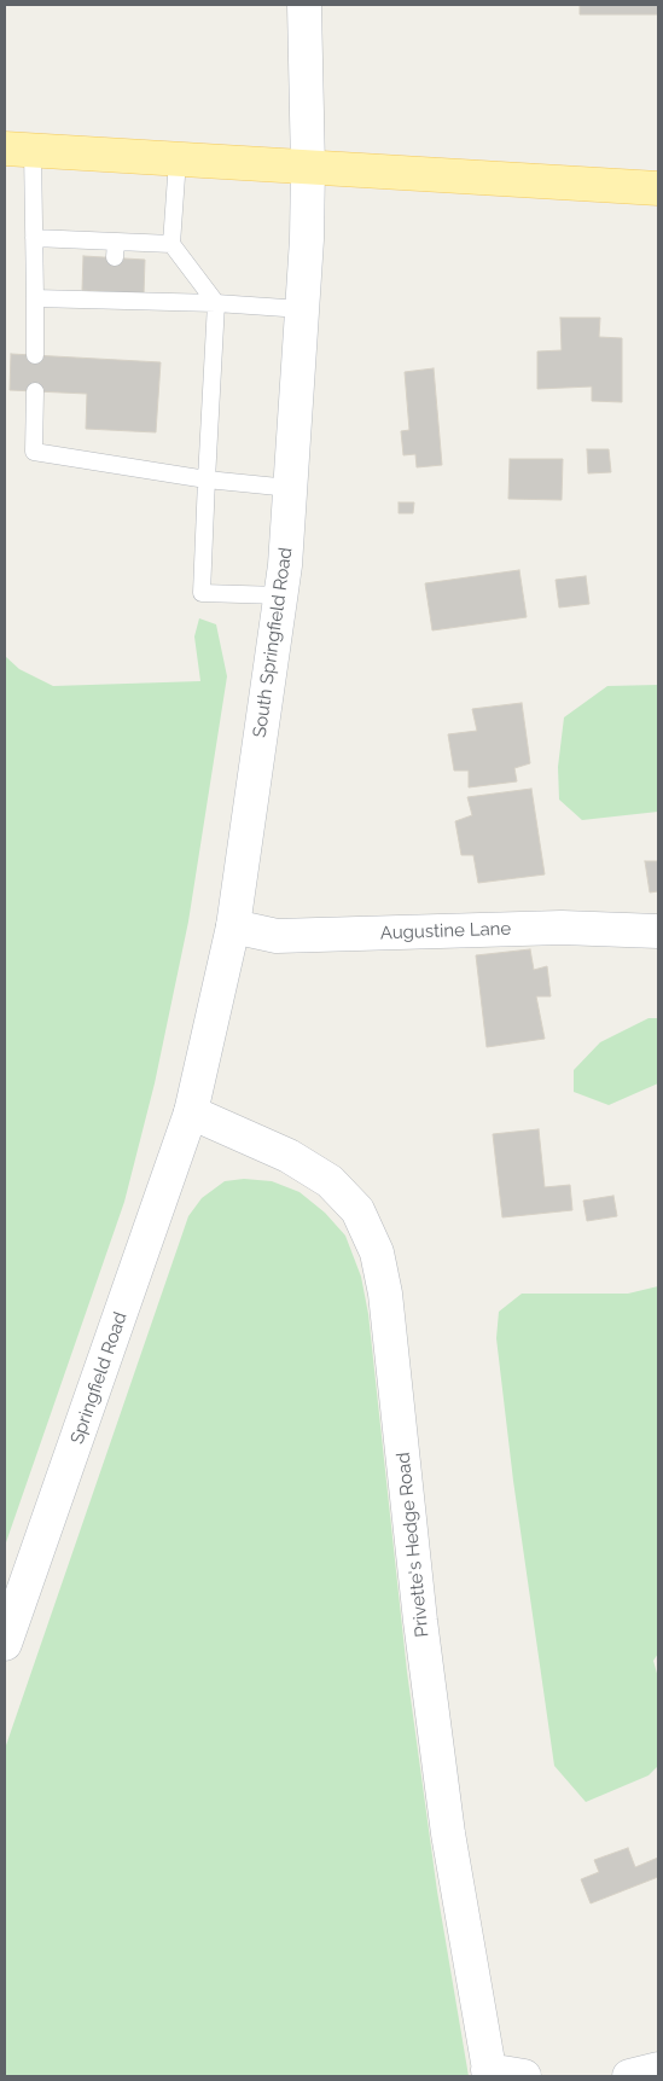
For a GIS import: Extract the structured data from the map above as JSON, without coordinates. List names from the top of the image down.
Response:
{
  "streets": {
    "street": [
      "South Springfield Road",
      "Augustine Lane",
      "Springfield Road",
      "Privette's Hedge Road"
    ]
  },
  "crossings": [
    ["South Springfield Road", "Augustine Lane"],
    ["South Springfield Road", "Springfield Road"],
    ["South Springfield Road", "Privette's Hedge Road"],
    ["Springfield Road", "Privette's Hedge Road"]
  ]
}
